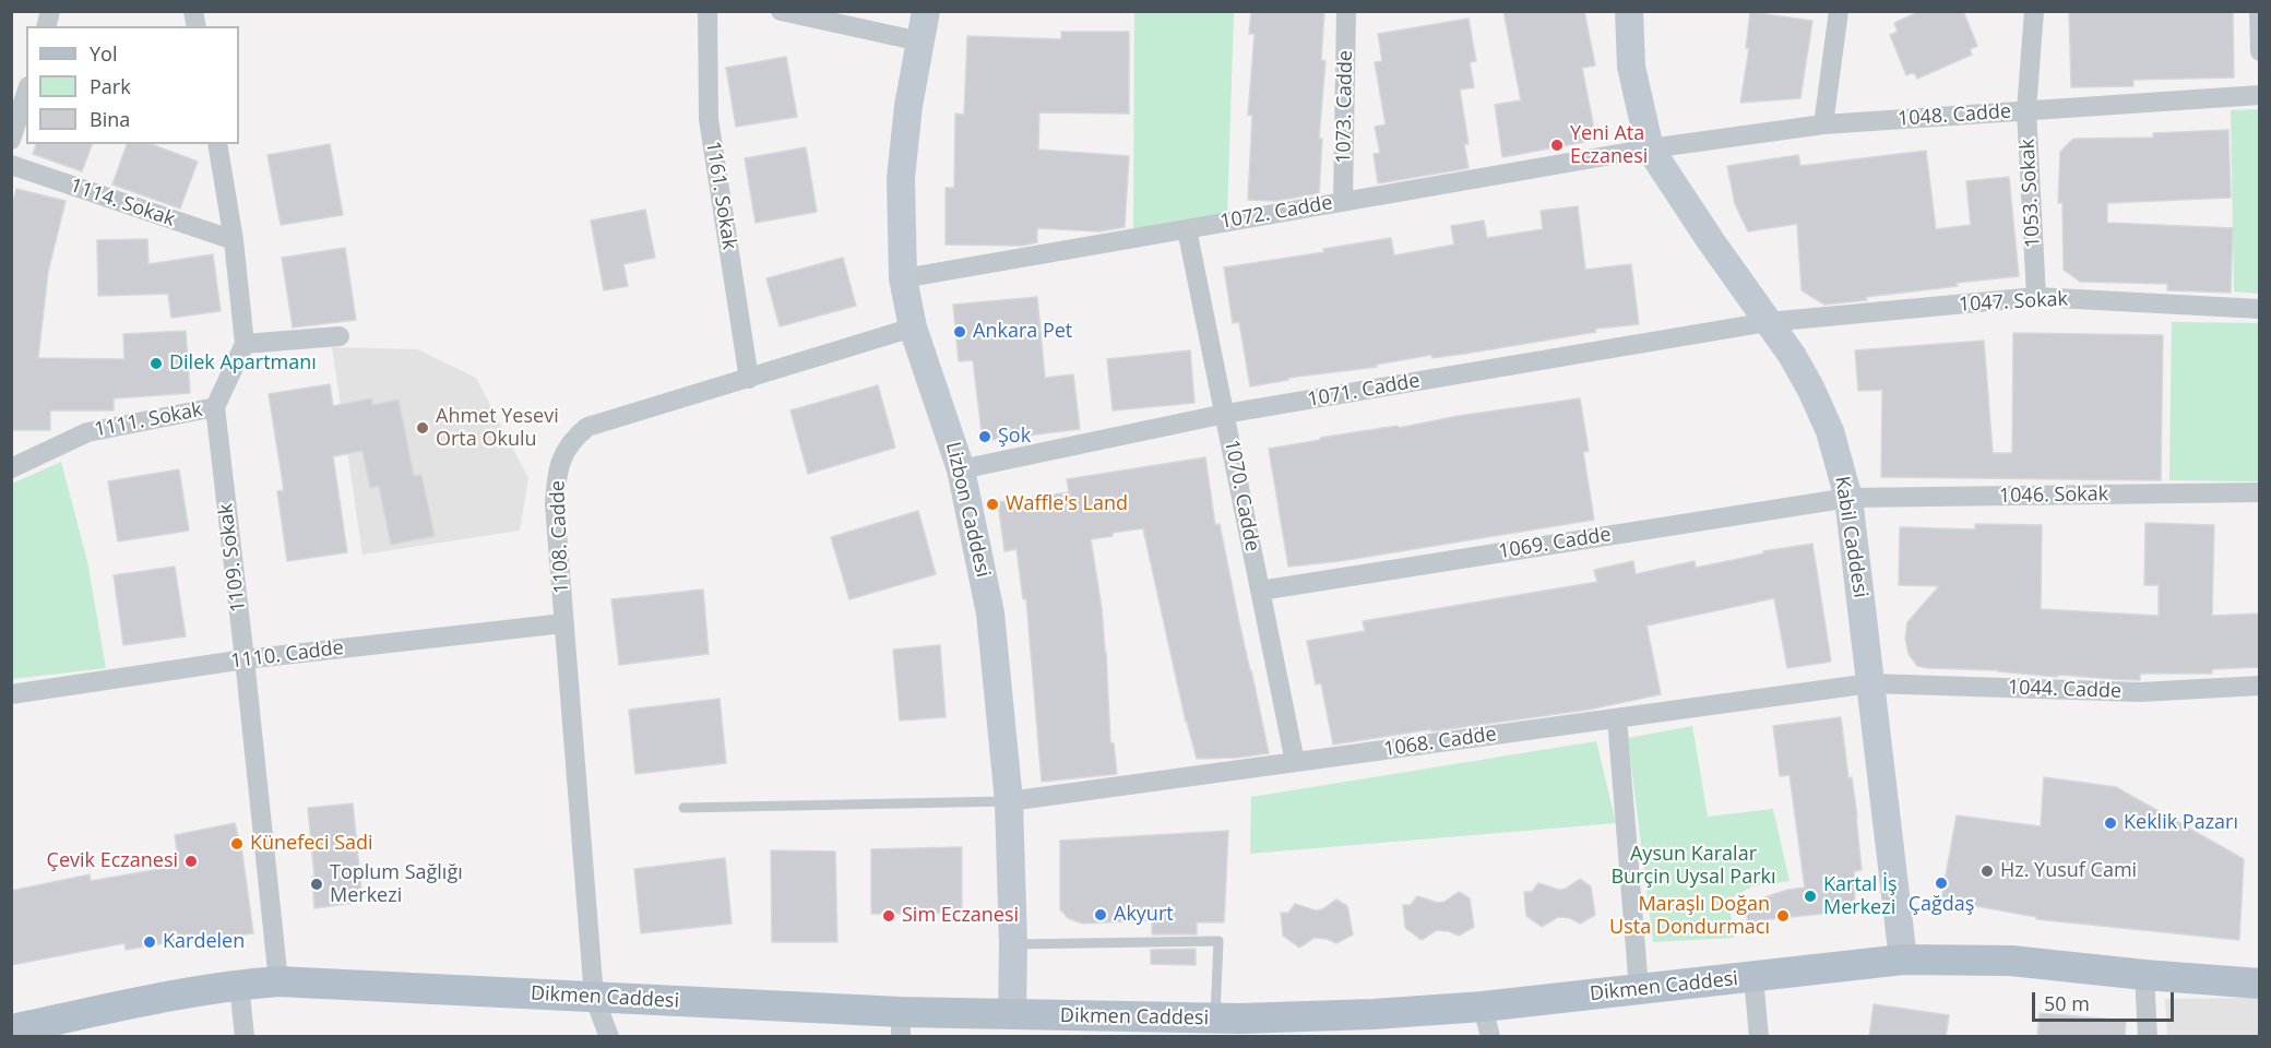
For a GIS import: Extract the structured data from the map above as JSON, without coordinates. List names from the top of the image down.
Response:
{
  "streets": {
    "main road": ["Lizbon Caddesi", "Kabil Caddesi", "Dikmen Caddesi"],
    "street": [
      "1073. Cadde",
      "1048. Cadde",
      "1053. Sokak",
      "1161. Sokak",
      "1114. Sokak",
      "1072. Cadde",
      "1047. Sokak",
      "1071. Cadde",
      "1111. Sokak",
      "1070. Cadde",
      "1046. Sokak",
      "1108. Cadde",
      "1069. Cadde",
      "1109. Sokak",
      "1110. Cadde",
      "1044. Cadde",
      "1068. Cadde"
    ]
  },
  "crossings": [
    ["1073. Cadde", "1072. Cadde"],
    ["1048. Cadde", "1053. Sokak"],
    ["1048. Cadde", "1072. Cadde"],
    ["1048. Cadde", "Kabil Caddesi"],
    ["1053. Sokak", "1047. Sokak"],
    ["1161. Sokak", "1108. Cadde"],
    ["1072. Cadde", "1070. Cadde"],
    ["1072. Cadde", "Lizbon Caddesi"],
    ["1072. Cadde", "Kabil Caddesi"],
    ["1047. Sokak", "1071. Cadde"],
    ["1047. Sokak", "Kabil Caddesi"],
    ["1071. Cadde", "1070. Cadde"],
    ["1071. Cadde", "Lizbon Caddesi"],
    ["1071. Cadde", "Kabil Caddesi"],
    ["1111. Sokak", "1109. Sokak"],
    ["1070. Cadde", "1069. Cadde"],
    ["1070. Cadde", "1068. Cadde"],
    ["1046. Sokak", "Kabil Caddesi"],
    ["1046. Sokak", "1069. Cadde"],
    ["Lizbon Caddesi", "1108. Cadde"],
    ["Lizbon Caddesi", "1068. Cadde"],
    ["Lizbon Caddesi", "Dikmen Caddesi"],
    ["1108. Cadde", "1110. Cadde"],
    ["1108. Cadde", "Dikmen Caddesi"],
    ["Kabil Caddesi", "1069. Cadde"],
    ["Kabil Caddesi", "1044. Cadde"],
    ["Kabil Caddesi", "1068. Cadde"],
    ["Kabil Caddesi", "Dikmen Caddesi"],
    ["1109. Sokak", "1110. Cadde"],
    ["1109. Sokak", "Dikmen Caddesi"],
    ["1044. Cadde", "1068. Cadde"]
  ],
  "parks": ["Aysun Karalar Burçin Uysal Parkı"],
  "places": [
    "Yeni Ata Eczanesi",
    "Ankara Pet",
    "Dilek Apartmanı",
    "Ahmet Yesevi Orta Okulu",
    "Şok",
    "Waffle's Land",
    "Keklik Pazarı",
    "Künefeci Sadi",
    "Çevik Eczanesi",
    "Hz. Yusuf Cami",
    "Çağdaş",
    "Toplum Sağlığı Merkezi",
    "Kartal İş Merkezi",
    "Akyurt",
    "Sim Eczanesi",
    "Maraşlı Doğan Usta Dondurmacı",
    "Kardelen"
  ],
  "legend": ["Yol", "Park", "Bina"],
  "scale_bar": "50 m"
}
